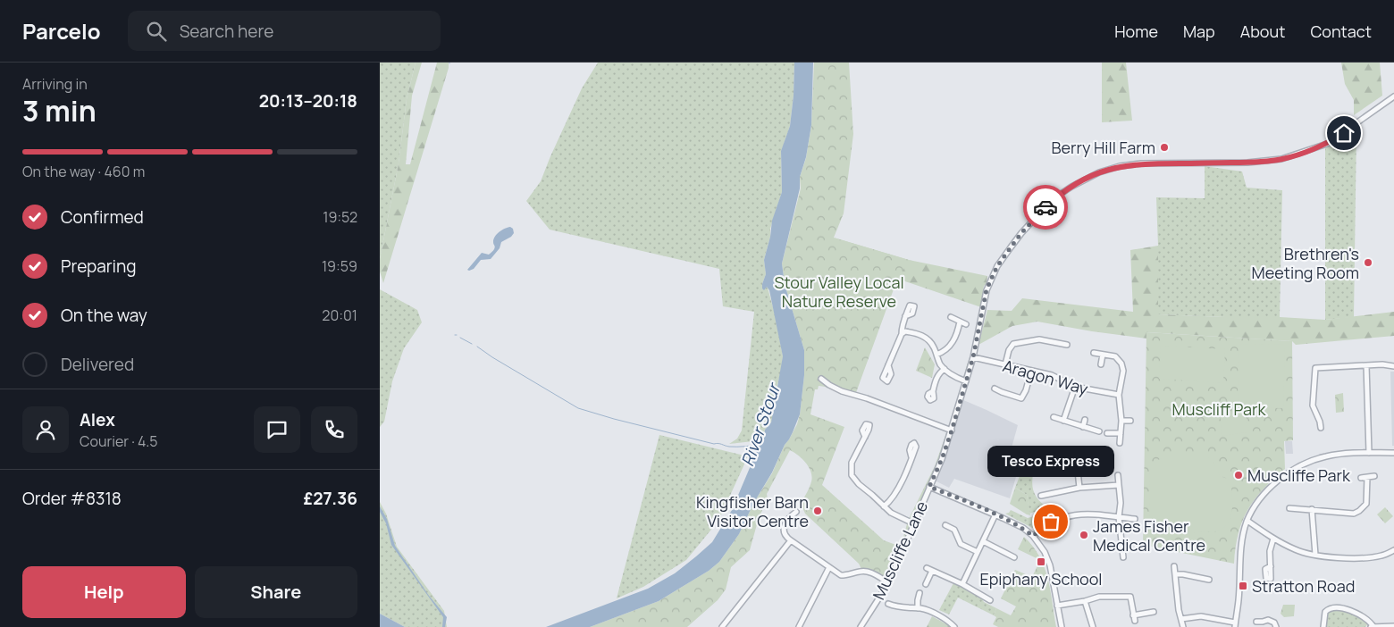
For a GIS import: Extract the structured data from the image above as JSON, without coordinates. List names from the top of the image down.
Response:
{
  "streets": {
    "street": ["Aragon Way", "Muscliffe Lane"]
  },
  "crossings": [
    ["Aragon Way", "Muscliffe Lane"]
  ],
  "water": ["River Stour"],
  "parks": ["Stour Valley Local Nature Reserve", "Muscliff Park"],
  "places": {
    "other": [
      "Berry Hill Farm",
      "Brethren's Meeting Room",
      "Muscliffe Park",
      "Kingfisher Barn Visitor Centre",
      "Tesco Express",
      "James Fisher Medical Centre"
    ],
    "transit": ["Epiphany School", "Stratton Road"]
  },
  "page": {
    "header": "Parcelo",
    "search": "Search here",
    "nav": [
      "Home",
      "Map",
      "About",
      "Contact"
    ],
    "heading": ["3 min", "Arriving in", "20:13–20:18"],
    "panel": [
      "Alex",
      "Courier · 4.5",
      "Order #8318",
      "£27.36"
    ],
    "bar": "On the way · 460 m",
    "list": [
      ["Confirmed", "19:52"],
      ["Preparing", "19:59"],
      ["On the way", "20:01"],
      "Delivered"
    ],
    "bubble": "Tesco Express",
    "buttons": ["Help", "Share"]
  }
}
